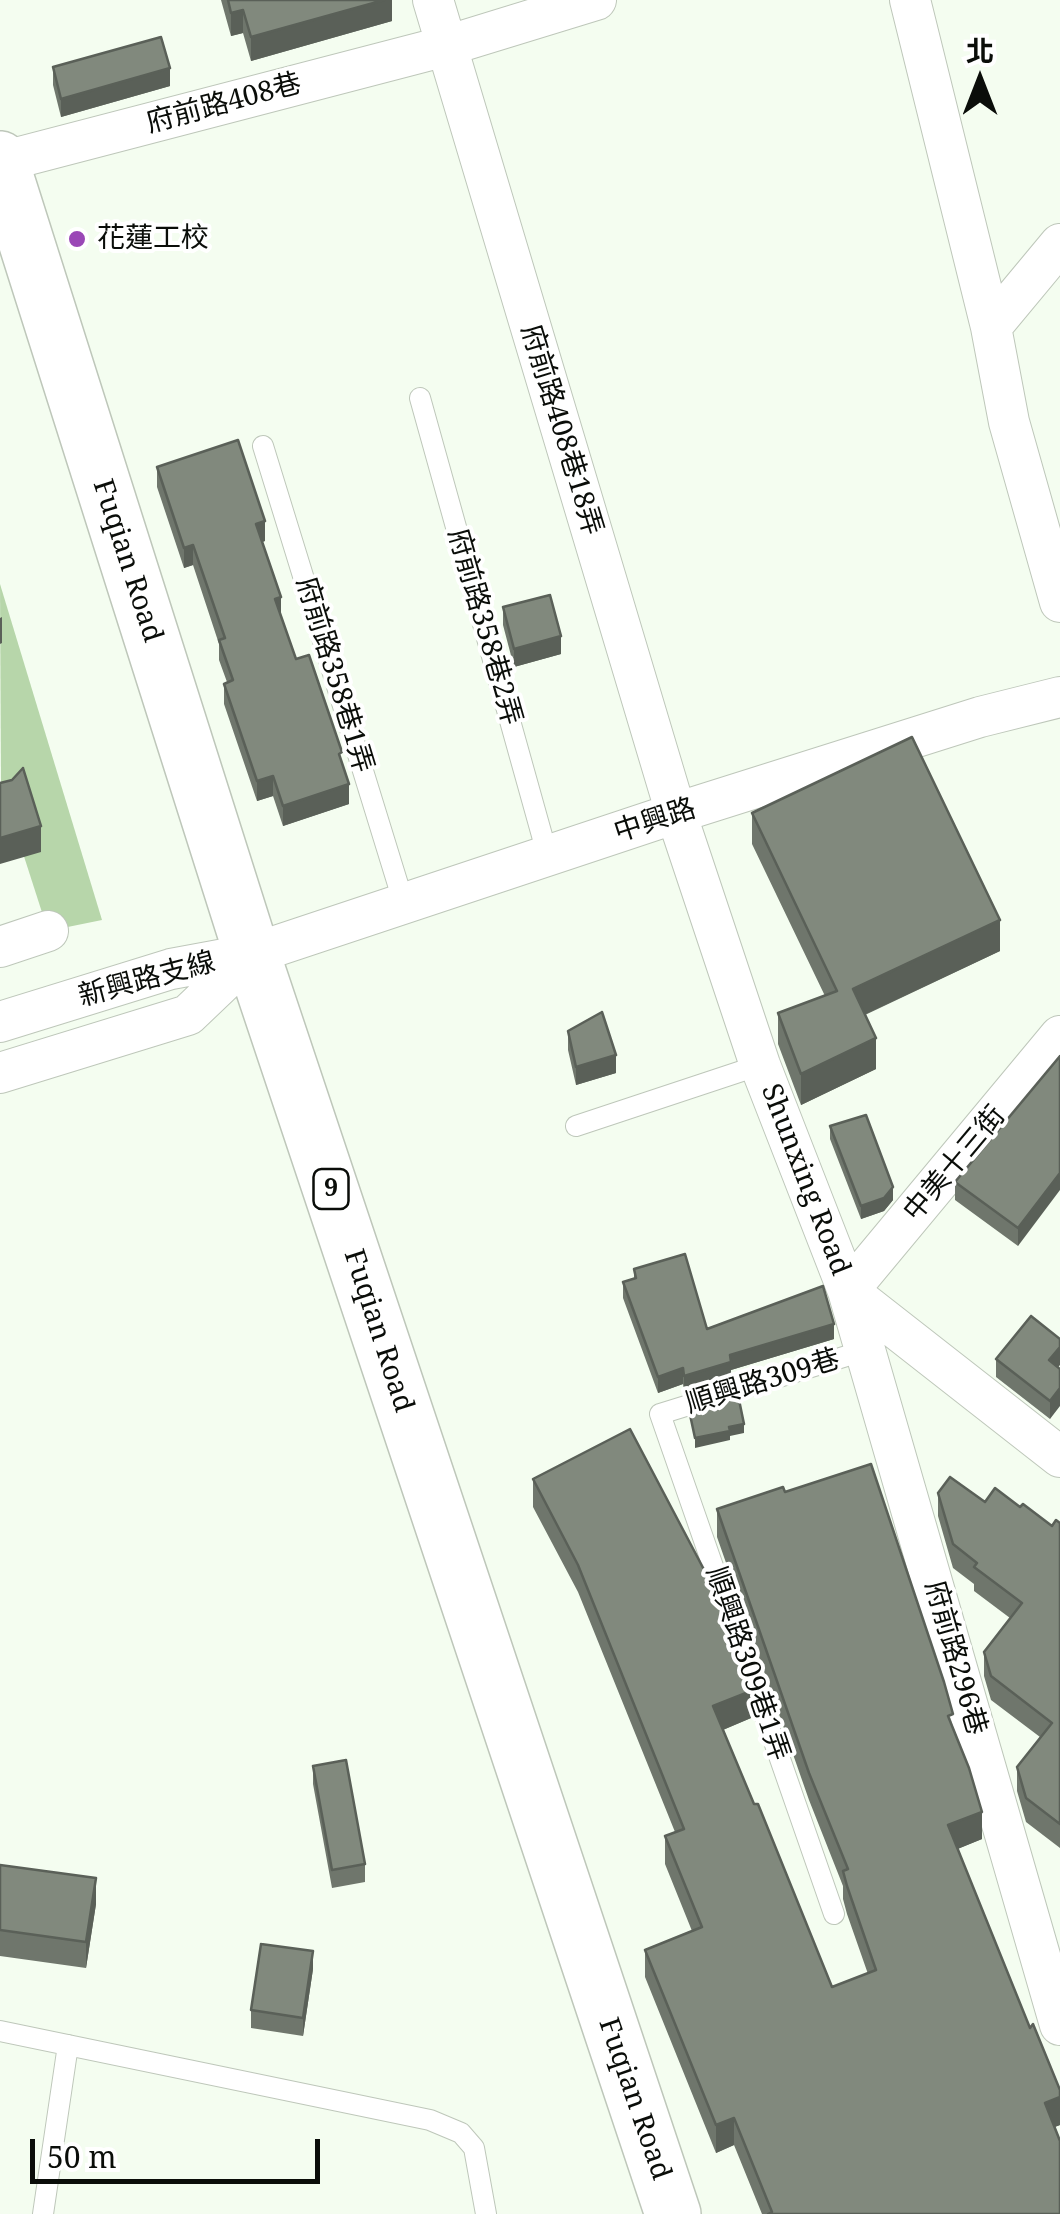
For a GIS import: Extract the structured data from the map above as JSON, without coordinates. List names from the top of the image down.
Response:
{
  "streets": {
    "main road": ["Fuqian Road", "9"],
    "street": [
      "府前路408巷",
      "府前路408巷18弄",
      "中興路",
      "新興路支線",
      "中美十三街",
      "Shunxing Road",
      "府前路296巷"
    ],
    "lane": [
      "府前路358巷2弄",
      "府前路358巷1弄",
      "順興路309巷",
      "順興路309巷1弄"
    ]
  },
  "crossings": [
    ["府前路408巷", "府前路408巷18弄"],
    ["府前路408巷", "Fuqian Road"],
    ["府前路408巷18弄", "中興路"],
    ["府前路408巷18弄", "Shunxing Road"],
    ["Fuqian Road", "中興路"],
    ["Fuqian Road", "新興路支線"],
    ["府前路358巷2弄", "中興路"],
    ["府前路358巷1弄", "中興路"],
    ["中興路", "新興路支線"],
    ["中興路", "Shunxing Road"],
    ["中美十三街", "Shunxing Road"],
    ["中美十三街", "府前路296巷"],
    ["Shunxing Road", "府前路296巷"],
    ["順興路309巷", "府前路296巷"],
    ["順興路309巷", "順興路309巷1弄"]
  ],
  "places": ["花蓮工校"],
  "scale_bar": "50 m",
  "north": "top"
}
